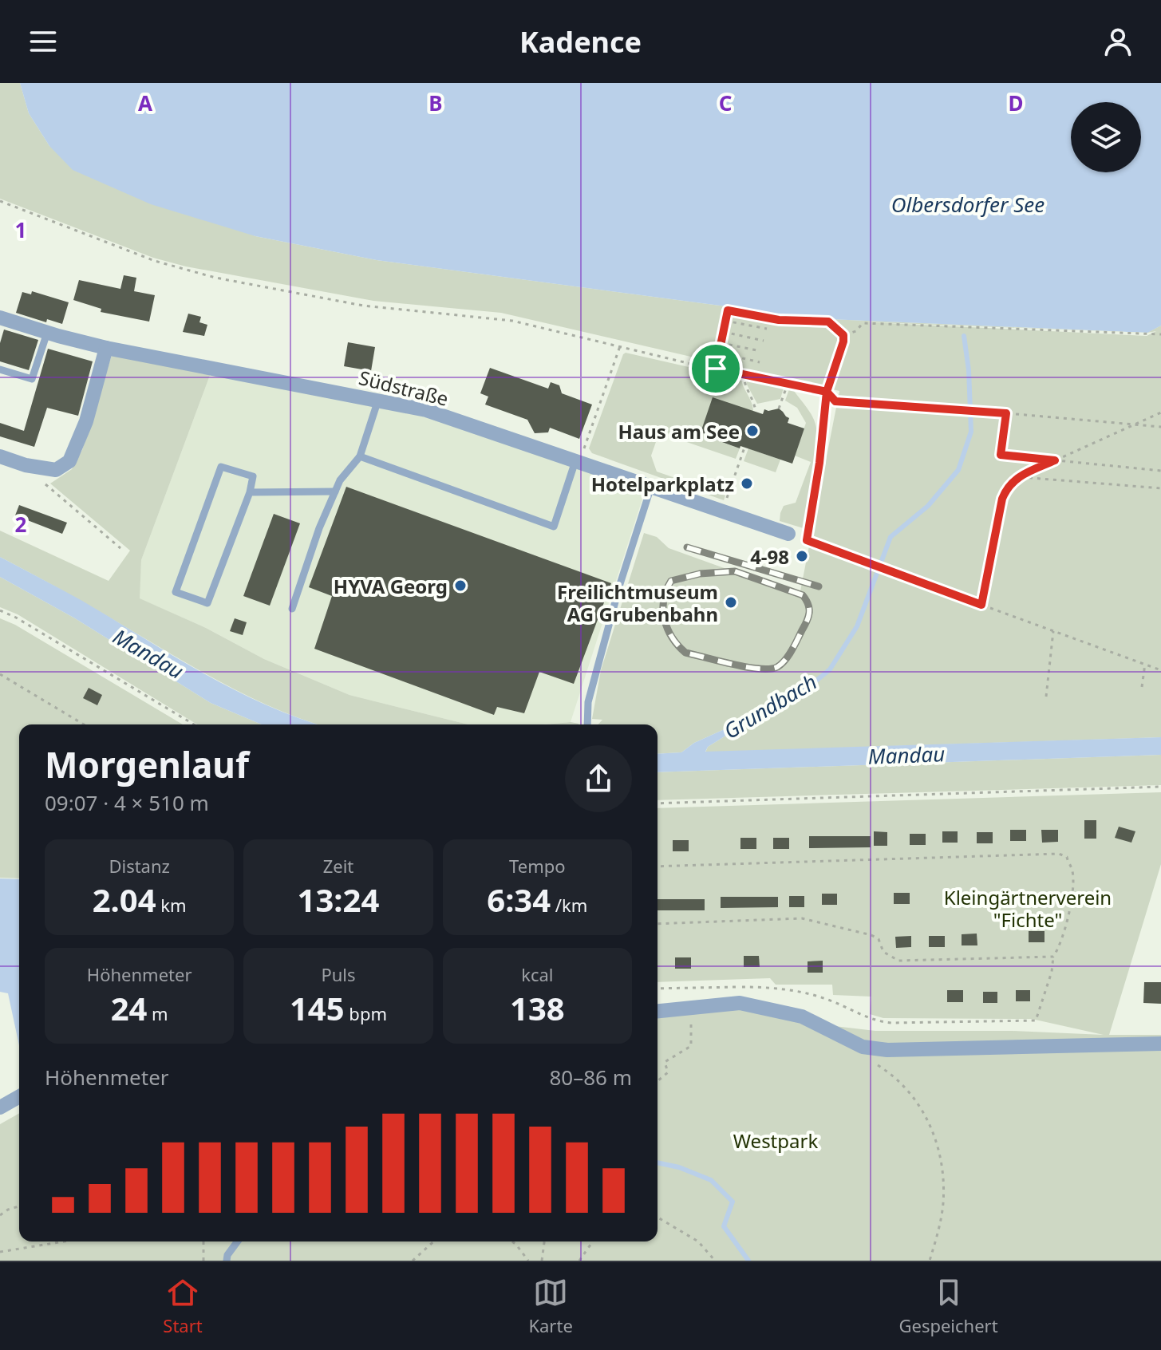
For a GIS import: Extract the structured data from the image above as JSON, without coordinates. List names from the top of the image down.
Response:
{
  "streets": {
    "street": ["Südstraße"]
  },
  "water": ["Olbersdorfer See", "Mandau", "Grundbach"],
  "parks": ["Kleingärtnerverein \"Fichte\"", "Westpark"],
  "places": [
    "Haus am See",
    "Hotelparkplatz",
    "4-98",
    "HYVA Georg",
    "Freilichtmuseum AG Grubenbahn"
  ],
  "page": {
    "header": "Kadence",
    "heading": ["Morgenlauf", "09:07 · 4 × 510 m"],
    "stats": [
      ["Distanz", "2.04 km"],
      ["Zeit", "13:24"],
      ["Tempo", "6:34 /km"],
      ["Höhenmeter", "24 m"],
      ["Puls", "145 bpm"],
      ["kcal", "138"]
    ],
    "chart": ["Höhenmeter", "80–86 m"],
    "tabs": ["Start", "Karte", "Gespeichert"]
  },
  "grid": {
    "columns": [
      "A",
      "B",
      "C",
      "D"
    ],
    "rows": ["1", "2"]
  }
}
